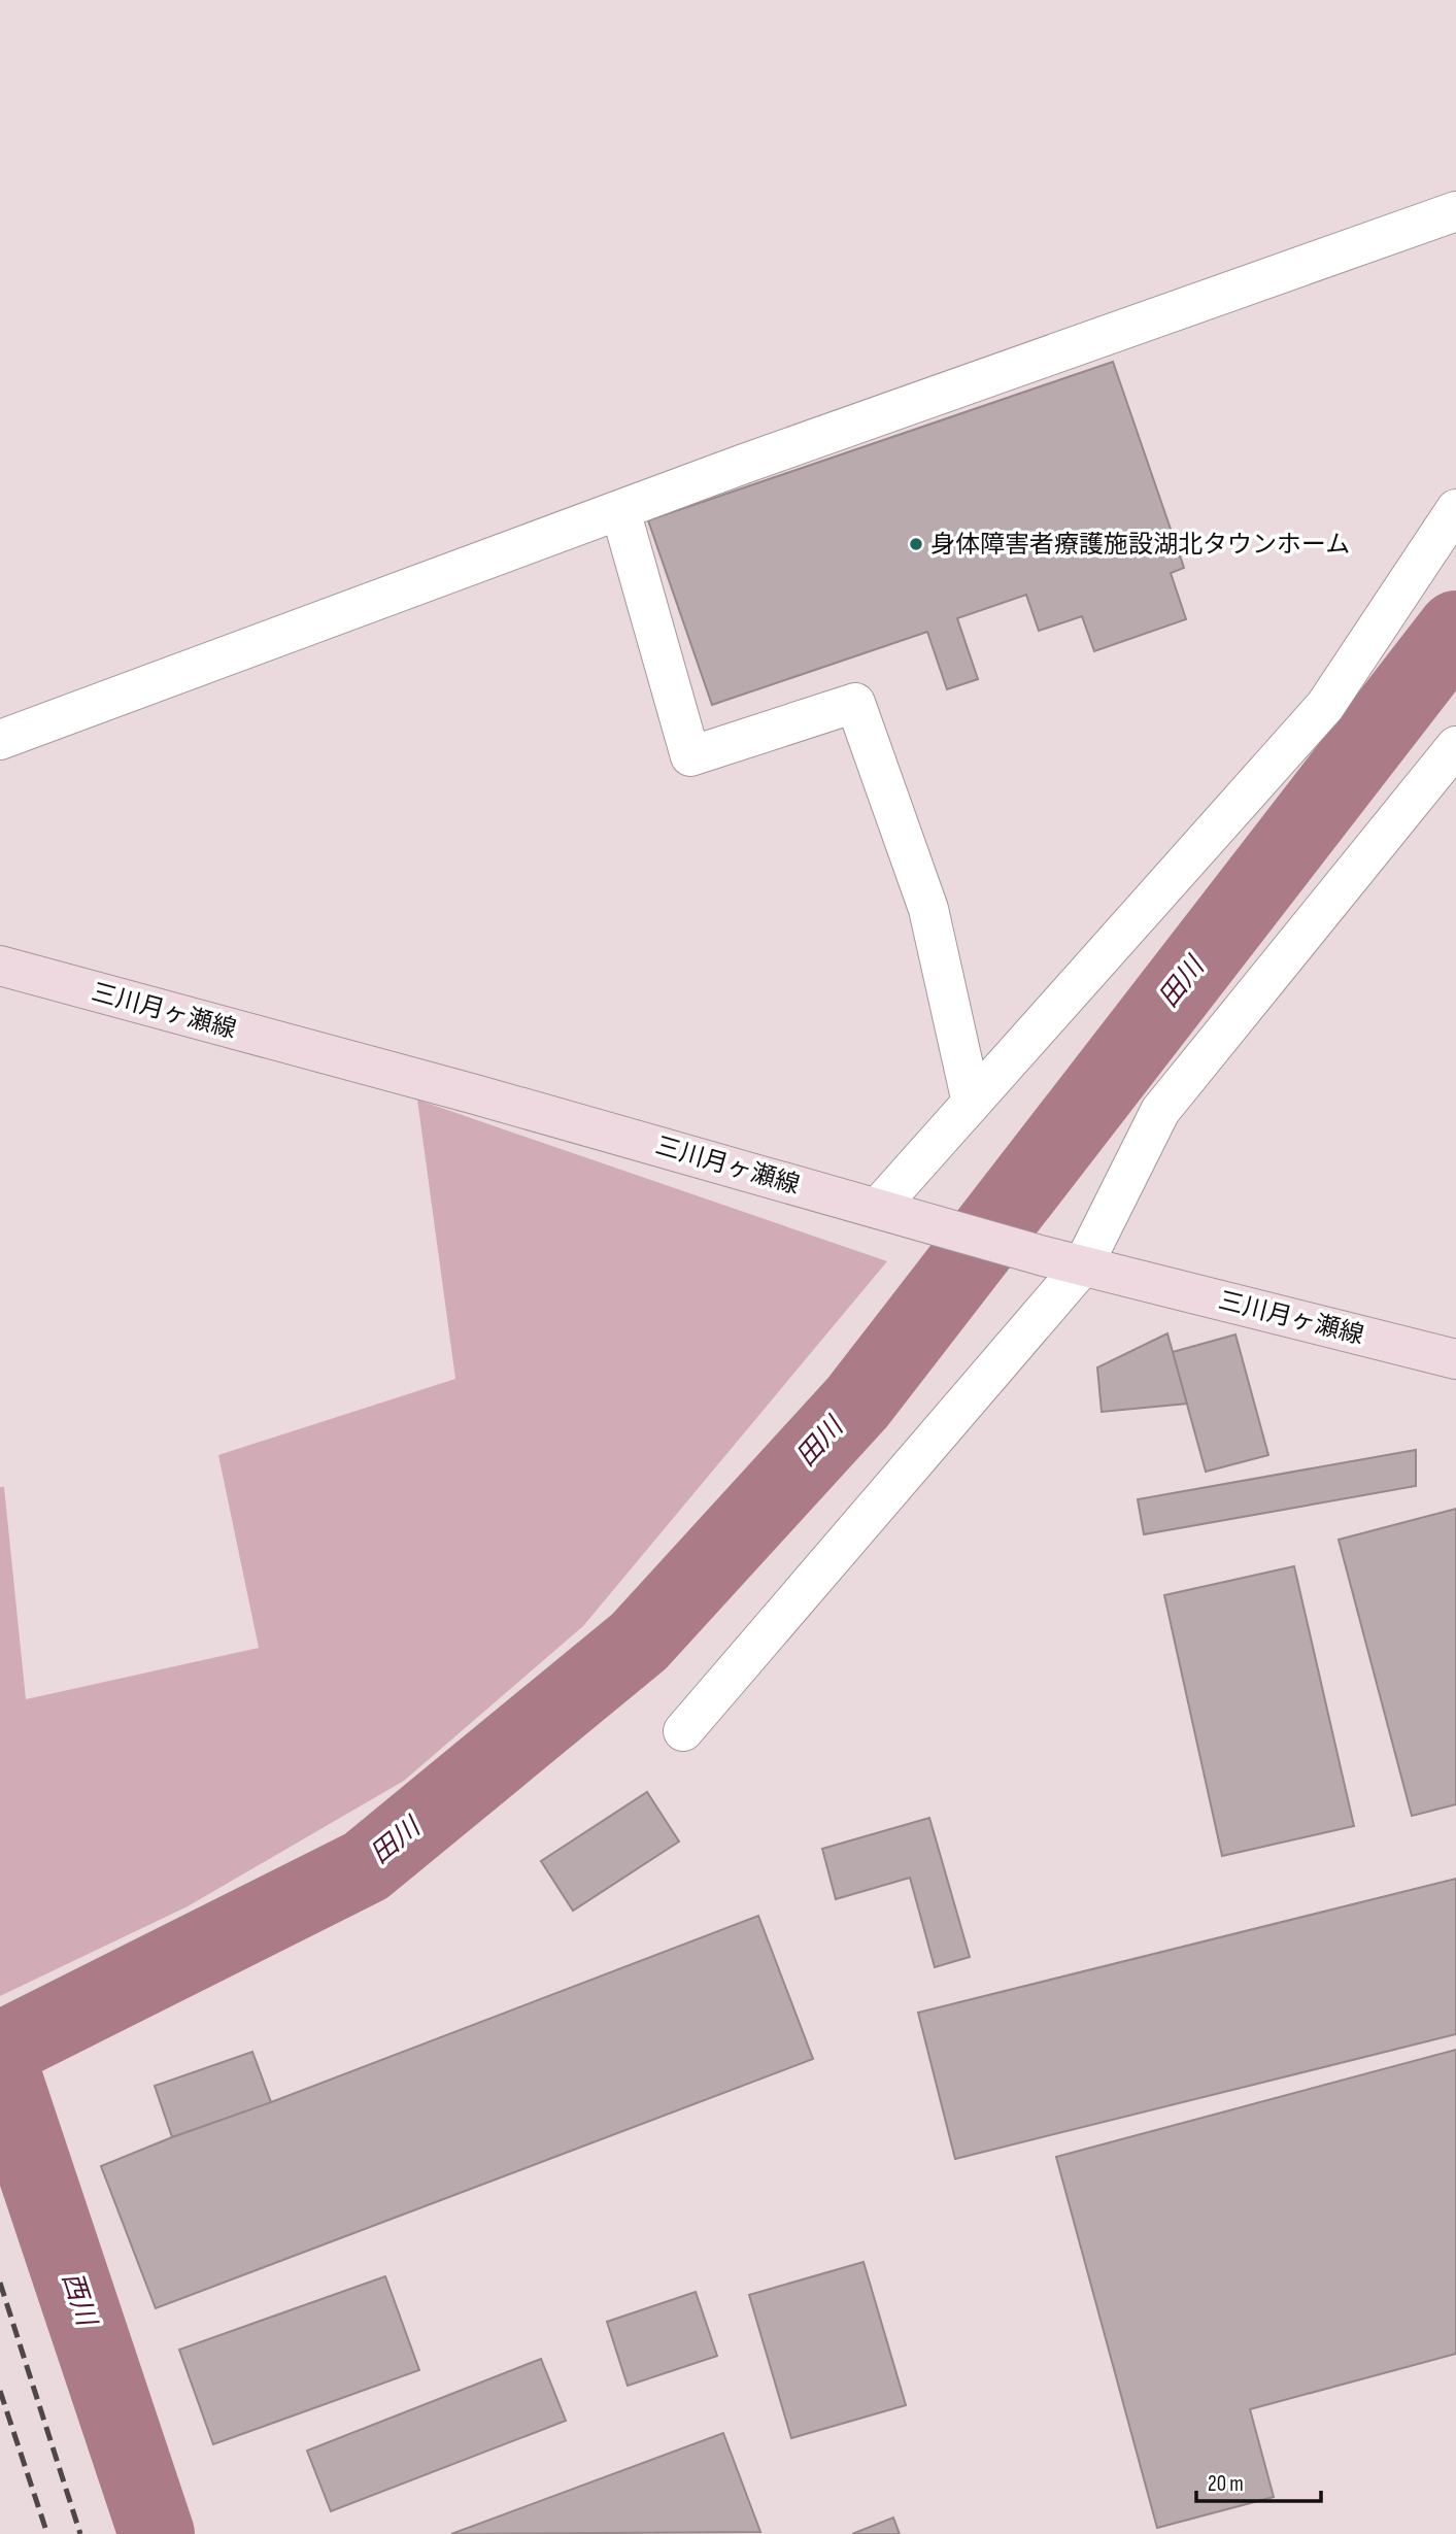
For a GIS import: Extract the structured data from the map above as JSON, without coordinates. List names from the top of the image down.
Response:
{
  "streets": {
    "main road": ["三川月ヶ瀬線"]
  },
  "water": ["田川", "西川"],
  "places": ["身体障害者療護施設湖北タウンホーム"],
  "scale_bar": "20 m"
}
